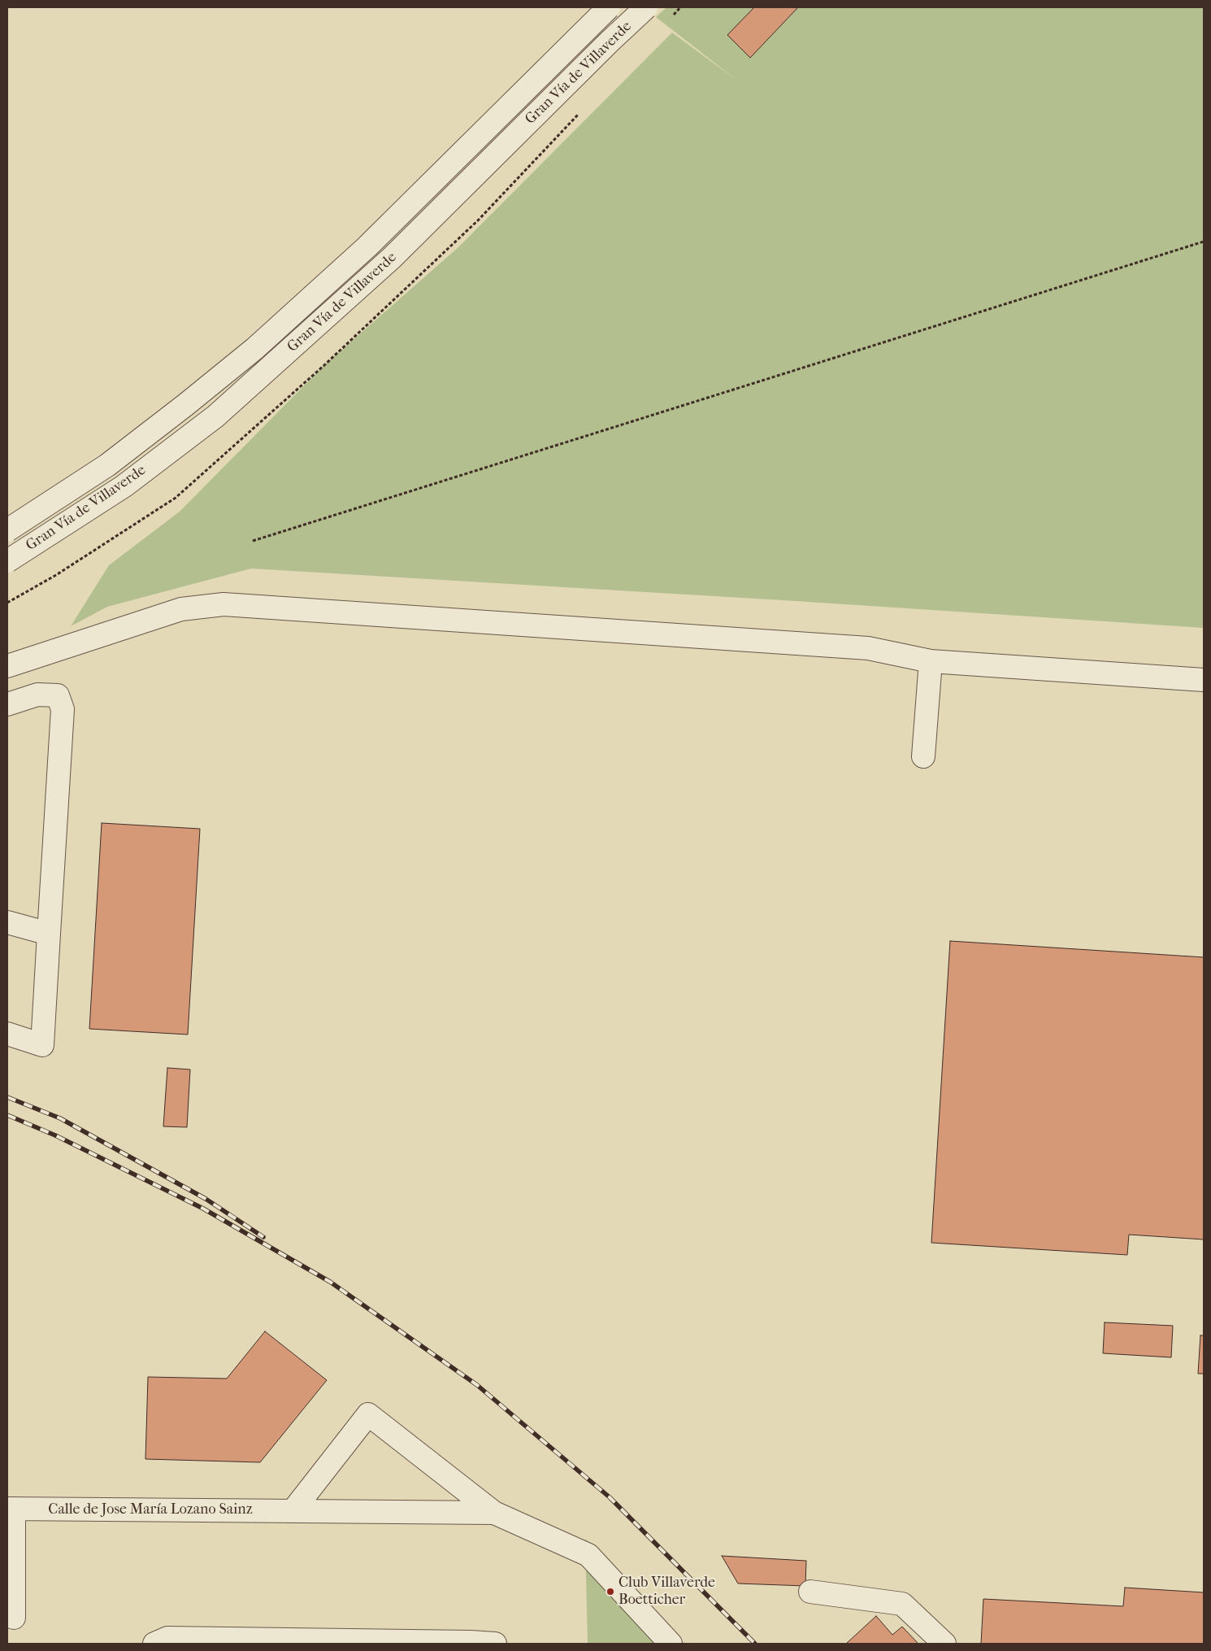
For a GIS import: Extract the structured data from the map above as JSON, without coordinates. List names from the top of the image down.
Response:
{
  "streets": {
    "street": ["Gran Vía de Villaverde", "Calle de Jose María Lozano Sainz"]
  },
  "places": ["Club Villaverde Boetticher"]
}
